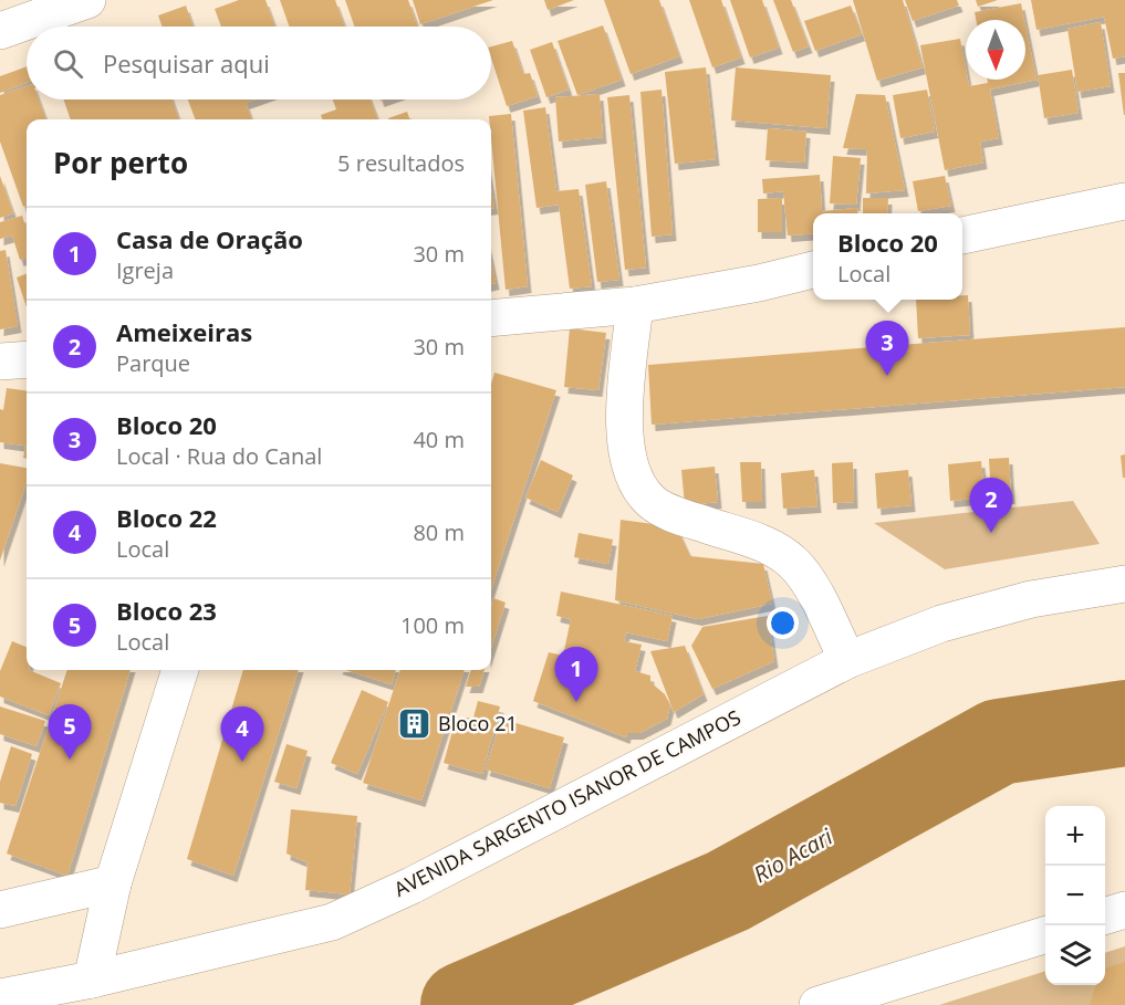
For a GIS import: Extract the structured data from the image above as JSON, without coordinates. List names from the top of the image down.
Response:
{
  "streets": {
    "street": ["AVENIDA SARGENTO ISANOR DE CAMPOS"]
  },
  "water": ["Rio Acari"],
  "places": {
    "building": ["Bloco 21"]
  },
  "north": "bottom",
  "page": {
    "search": "Pesquisar aqui",
    "heading": ["Por perto", "5 resultados"],
    "list": [
      {
        "mark": "1",
        "name": "Casa de Oração",
        "note": "Igreja",
        "value": "30 m"
      },
      {
        "mark": "2",
        "name": "Ameixeiras",
        "note": "Parque",
        "value": "30 m"
      },
      {
        "mark": "3",
        "name": "Bloco 20",
        "note": "Local · Rua do Canal",
        "value": "40 m"
      },
      {
        "mark": "4",
        "name": "Bloco 22",
        "note": "Local",
        "value": "80 m"
      },
      {
        "mark": "5",
        "name": "Bloco 23",
        "note": "Local",
        "value": "100 m"
      }
    ],
    "popup": ["Bloco 20", "Local"],
    "pins": [
      "3",
      "2",
      "1",
      "5",
      "4"
    ],
    "map_buttons": ["+", "−"]
  }
}
